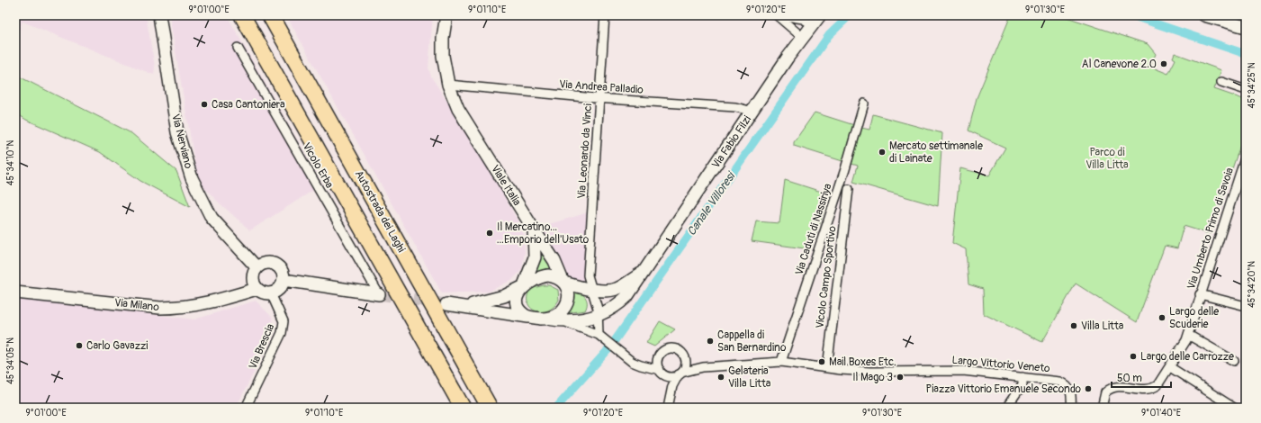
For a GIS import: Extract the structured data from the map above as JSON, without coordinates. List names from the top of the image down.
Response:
{
  "streets": {
    "highway": ["Autostrada dei Laghi"],
    "street": [
      "Via Andrea Palladio",
      "Via Nerviano",
      "Via Fabio Filzi",
      "Via Leonardo da Vinci",
      "Vicolo Erba",
      "Viale Italia",
      "Via Umberto Primo di Savoia",
      "Via Caduti di Nassiriya",
      "Vicolo Campo Sportivo",
      "Via Milano",
      "Via Brescia",
      "Largo Vittorio Veneto"
    ]
  },
  "crossings": [
    ["Via Andrea Palladio", "Via Fabio Filzi"],
    ["Via Andrea Palladio", "Via Leonardo da Vinci"],
    ["Via Andrea Palladio", "Viale Italia"],
    ["Via Nerviano", "Via Milano"],
    ["Via Nerviano", "Via Brescia"],
    ["Via Fabio Filzi", "Via Leonardo da Vinci"],
    ["Via Fabio Filzi", "Viale Italia"],
    ["Via Caduti di Nassiriya", "Largo Vittorio Veneto"],
    ["Vicolo Campo Sportivo", "Largo Vittorio Veneto"],
    ["Via Milano", "Via Brescia"]
  ],
  "water": ["Canale Villoresi"],
  "parks": ["Parco di Villa Litta"],
  "places": [
    "Al Canevone 2.0",
    "Casa Cantoniera",
    "Mercato settimanale di Lainate",
    "Il Mercatino... ...Emporio dell'Usato",
    "Largo delle Scuderie",
    "Villa Litta",
    "Cappella di San Bernardino",
    "Carlo Gavazzi",
    "Largo delle Carrozze",
    "Mail Boxes Etc.",
    "Gelateria Villa Litta",
    "Il Mago 3",
    "Piazza Vittorio Emanuele Secondo"
  ],
  "scale_bar": "50 m",
  "coordinates": [
    "9°01'00\"E",
    "9°01'10\"E",
    "9°01'20\"E",
    "9°01'30\"E",
    "45°34'25\"N",
    "45°34'10\"N",
    "45°34'20\"N",
    "45°34'05\"N",
    "9°01'40\"E"
  ]
}
